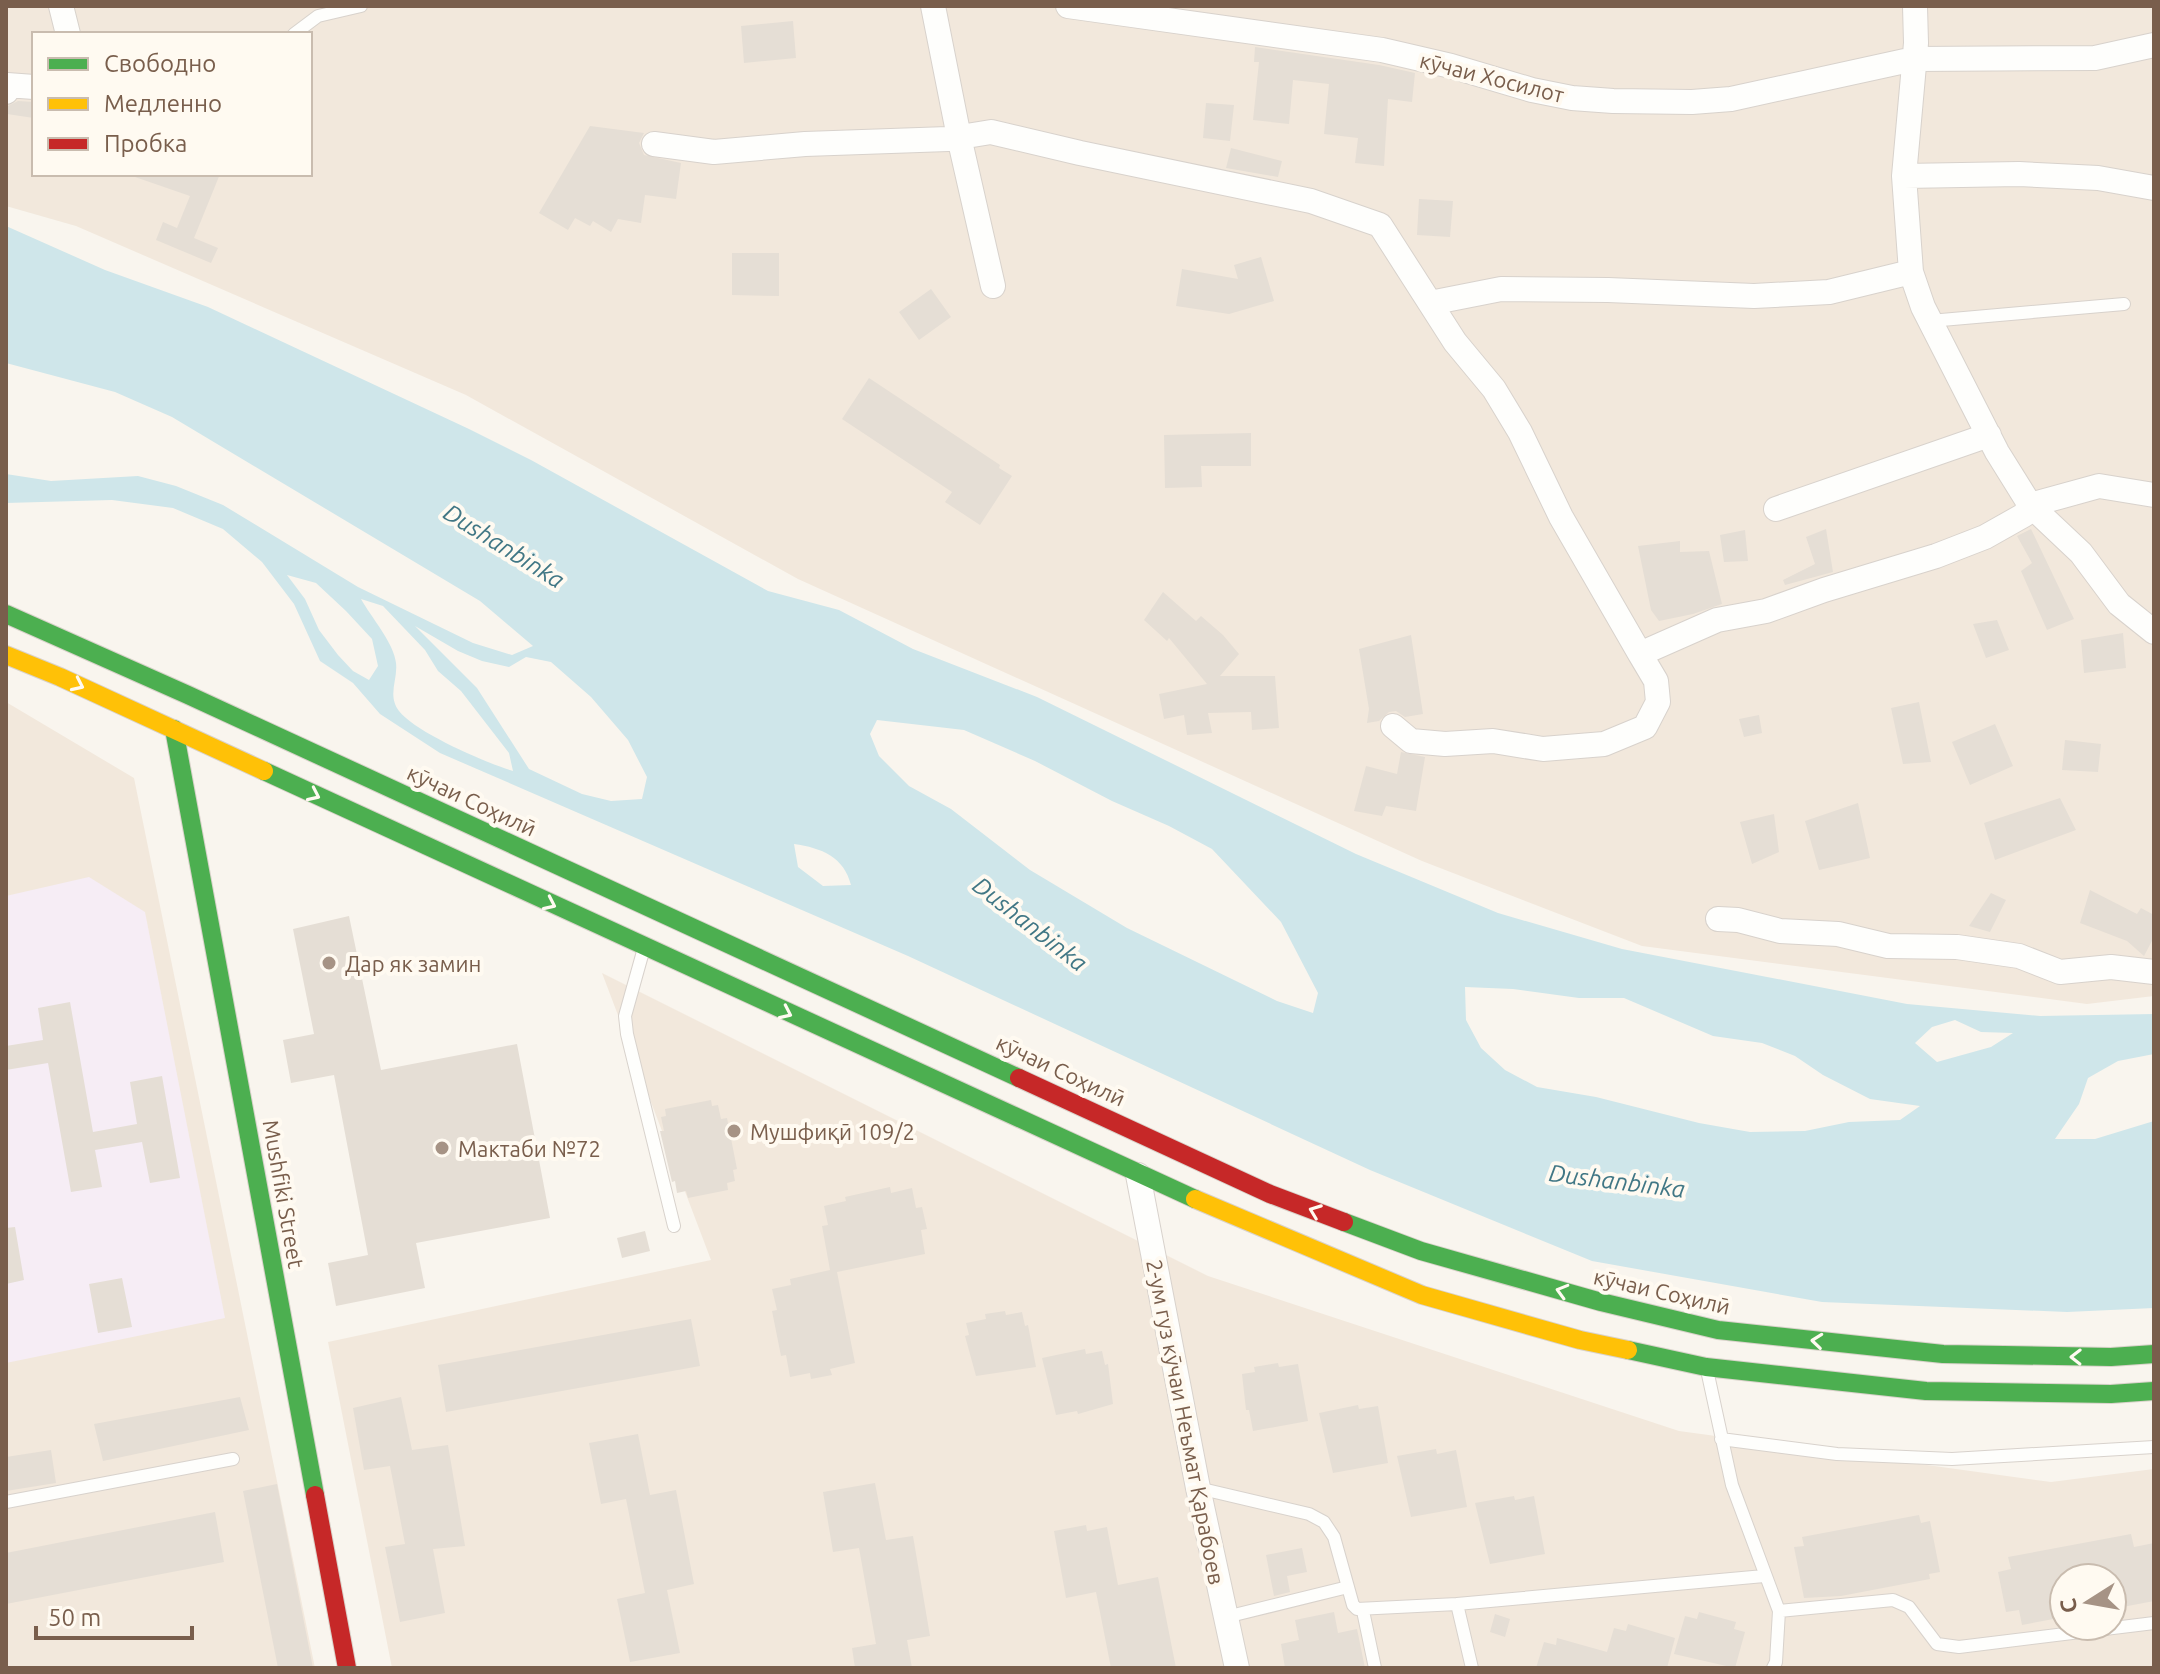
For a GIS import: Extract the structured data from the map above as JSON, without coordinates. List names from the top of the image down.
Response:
{
  "streets": {
    "main road": ["кӯчаи Соҳилӣ", "Mushfiki Street"],
    "street": ["кӯчаи Хосилот", "2-ум гуз кӯчаи Неъмат Қарабоев"]
  },
  "water": ["Dushanbinka"],
  "places": ["Дар як замин", "Мушфиқӣ 109/2", "Мактаби №72"],
  "legend": ["Свободно", "Медленно", "Пробка"],
  "scale_bar": "50 m",
  "north": "left"
}
